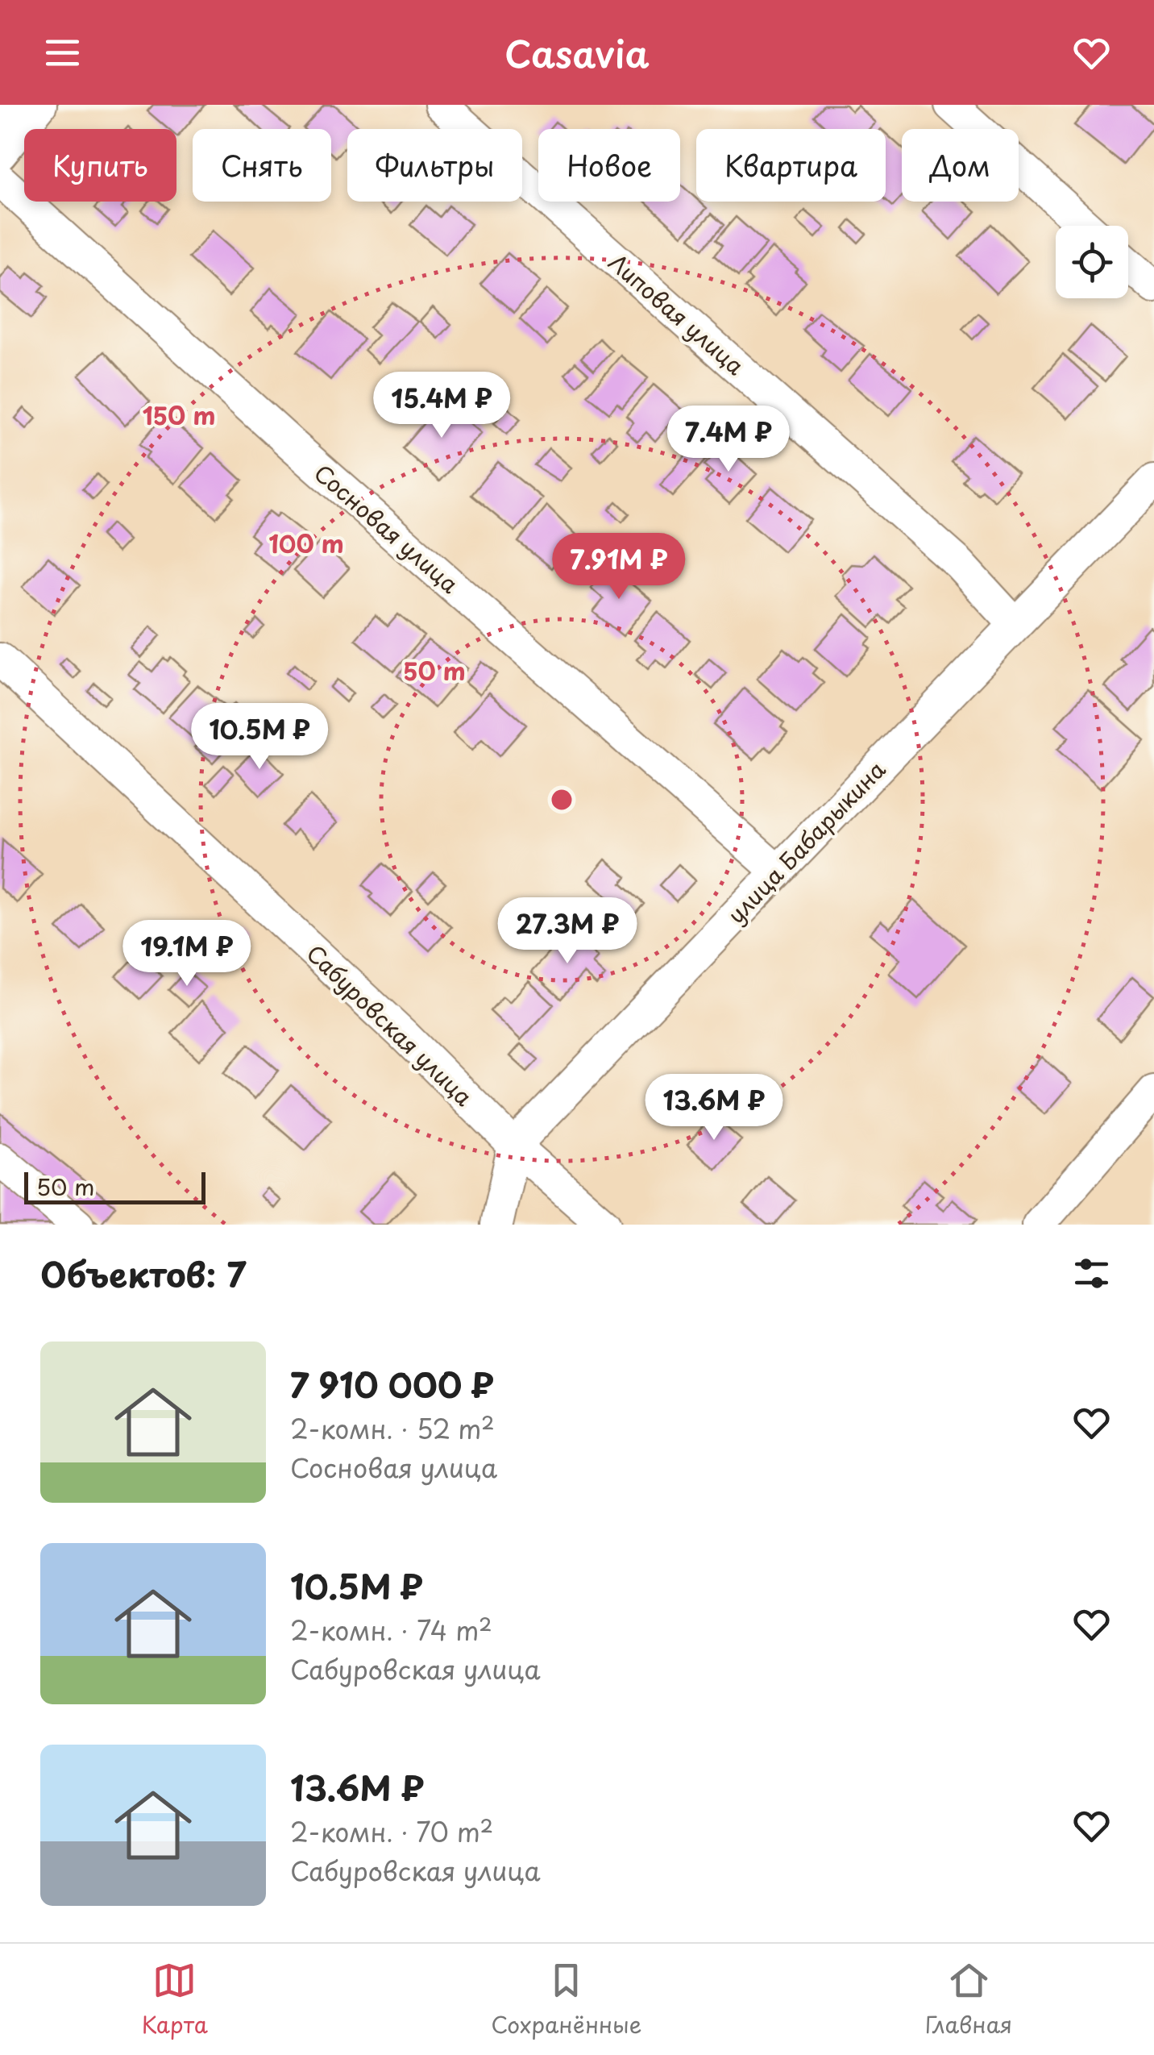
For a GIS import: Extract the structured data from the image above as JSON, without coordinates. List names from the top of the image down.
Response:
{
  "streets": {
    "street": [
      "Липовая улица",
      "Сосновая улица",
      "улица Бабарыкина",
      "Сабуровская улица"
    ]
  },
  "crossings": [
    ["Липовая улица", "улица Бабарыкина"],
    ["Сосновая улица", "улица Бабарыкина"],
    ["улица Бабарыкина", "Сабуровская улица"]
  ],
  "scale_bar": "50 m",
  "page": {
    "header": "Casavia",
    "chip": [
      "Купить",
      "Снять",
      "Фильтры",
      "Новое",
      "Квартира",
      "Дом"
    ],
    "price": [
      "15.4M ₽",
      "7.4M ₽",
      "7.91M ₽",
      "10.5M ₽",
      "27.3M ₽",
      "19.1M ₽",
      "13.6M ₽"
    ],
    "scale": "50 m",
    "heading": "Объектов: 7",
    "list": [
      {
        "name": "7 910 000 ₽",
        "note": "2-комн. · 52 m² · Сосновая улица"
      },
      {
        "name": "10.5M ₽",
        "note": "2-комн. · 74 m² · Сабуровская улица"
      },
      {
        "name": "13.6M ₽",
        "note": "2-комн. · 70 m² · Сабуровская улица"
      }
    ],
    "tabs": ["Карта", "Сохранённые", "Главная"]
  },
  "rings": ["150 m", "100 m", "50 m"]
}
